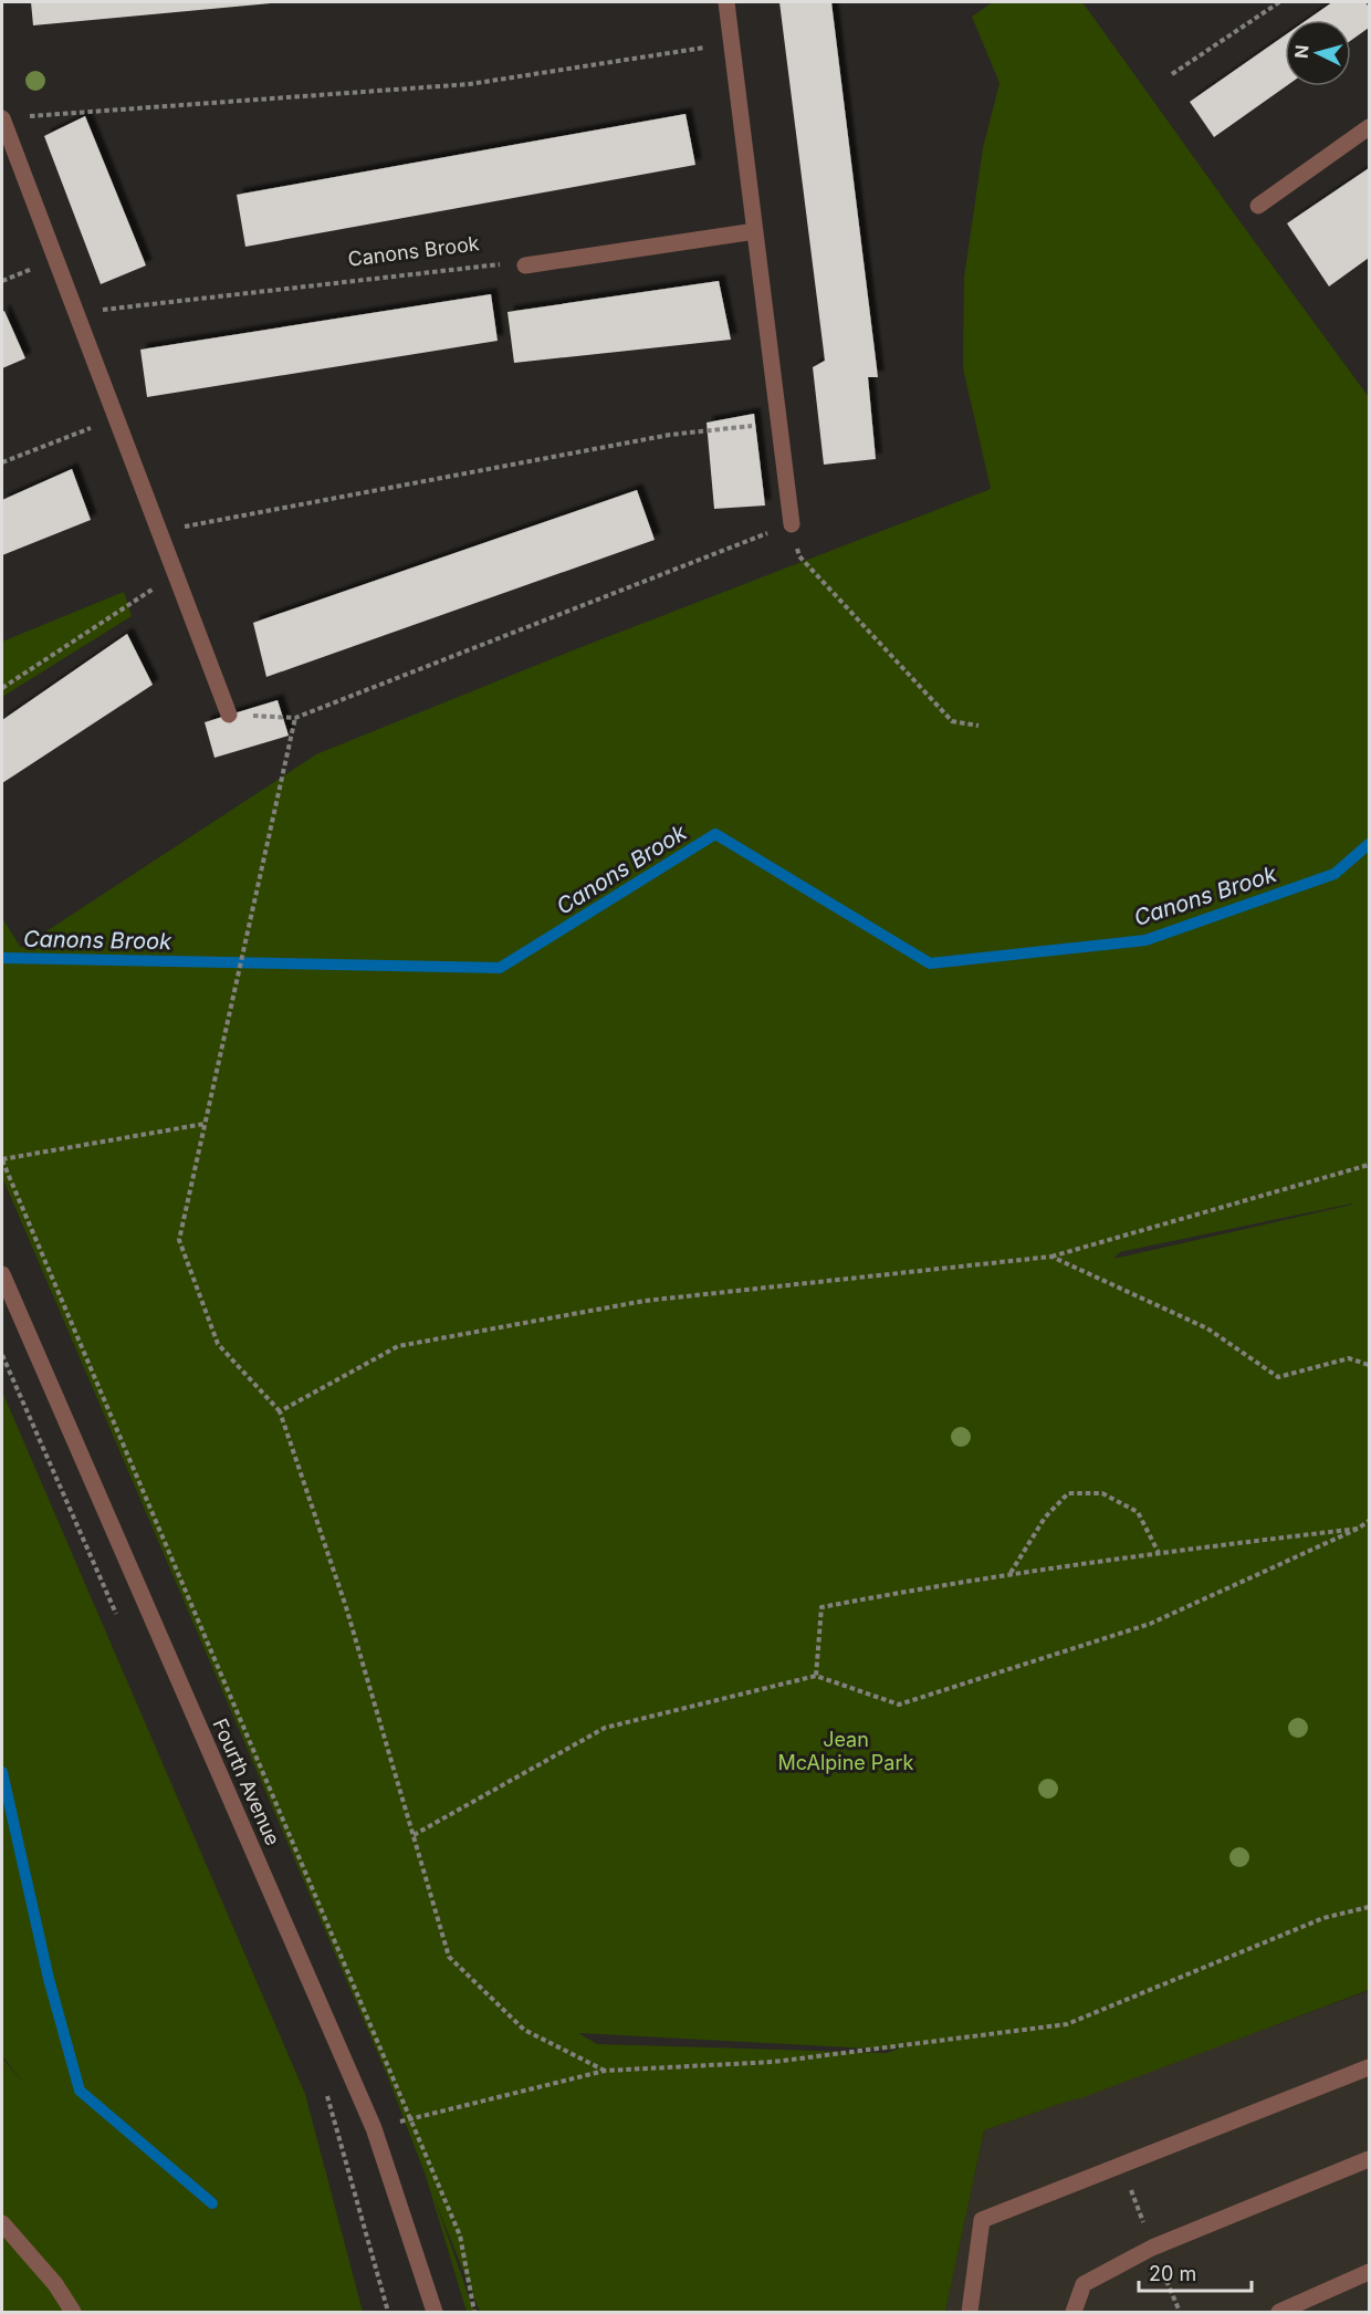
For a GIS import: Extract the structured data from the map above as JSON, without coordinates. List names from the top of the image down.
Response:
{
  "streets": {
    "street": ["Fourth Avenue"],
    "path": ["Canons Brook"]
  },
  "water": ["Canons Brook"],
  "parks": ["Jean McAlpine Park"],
  "scale_bar": "20 m",
  "north": "left"
}
